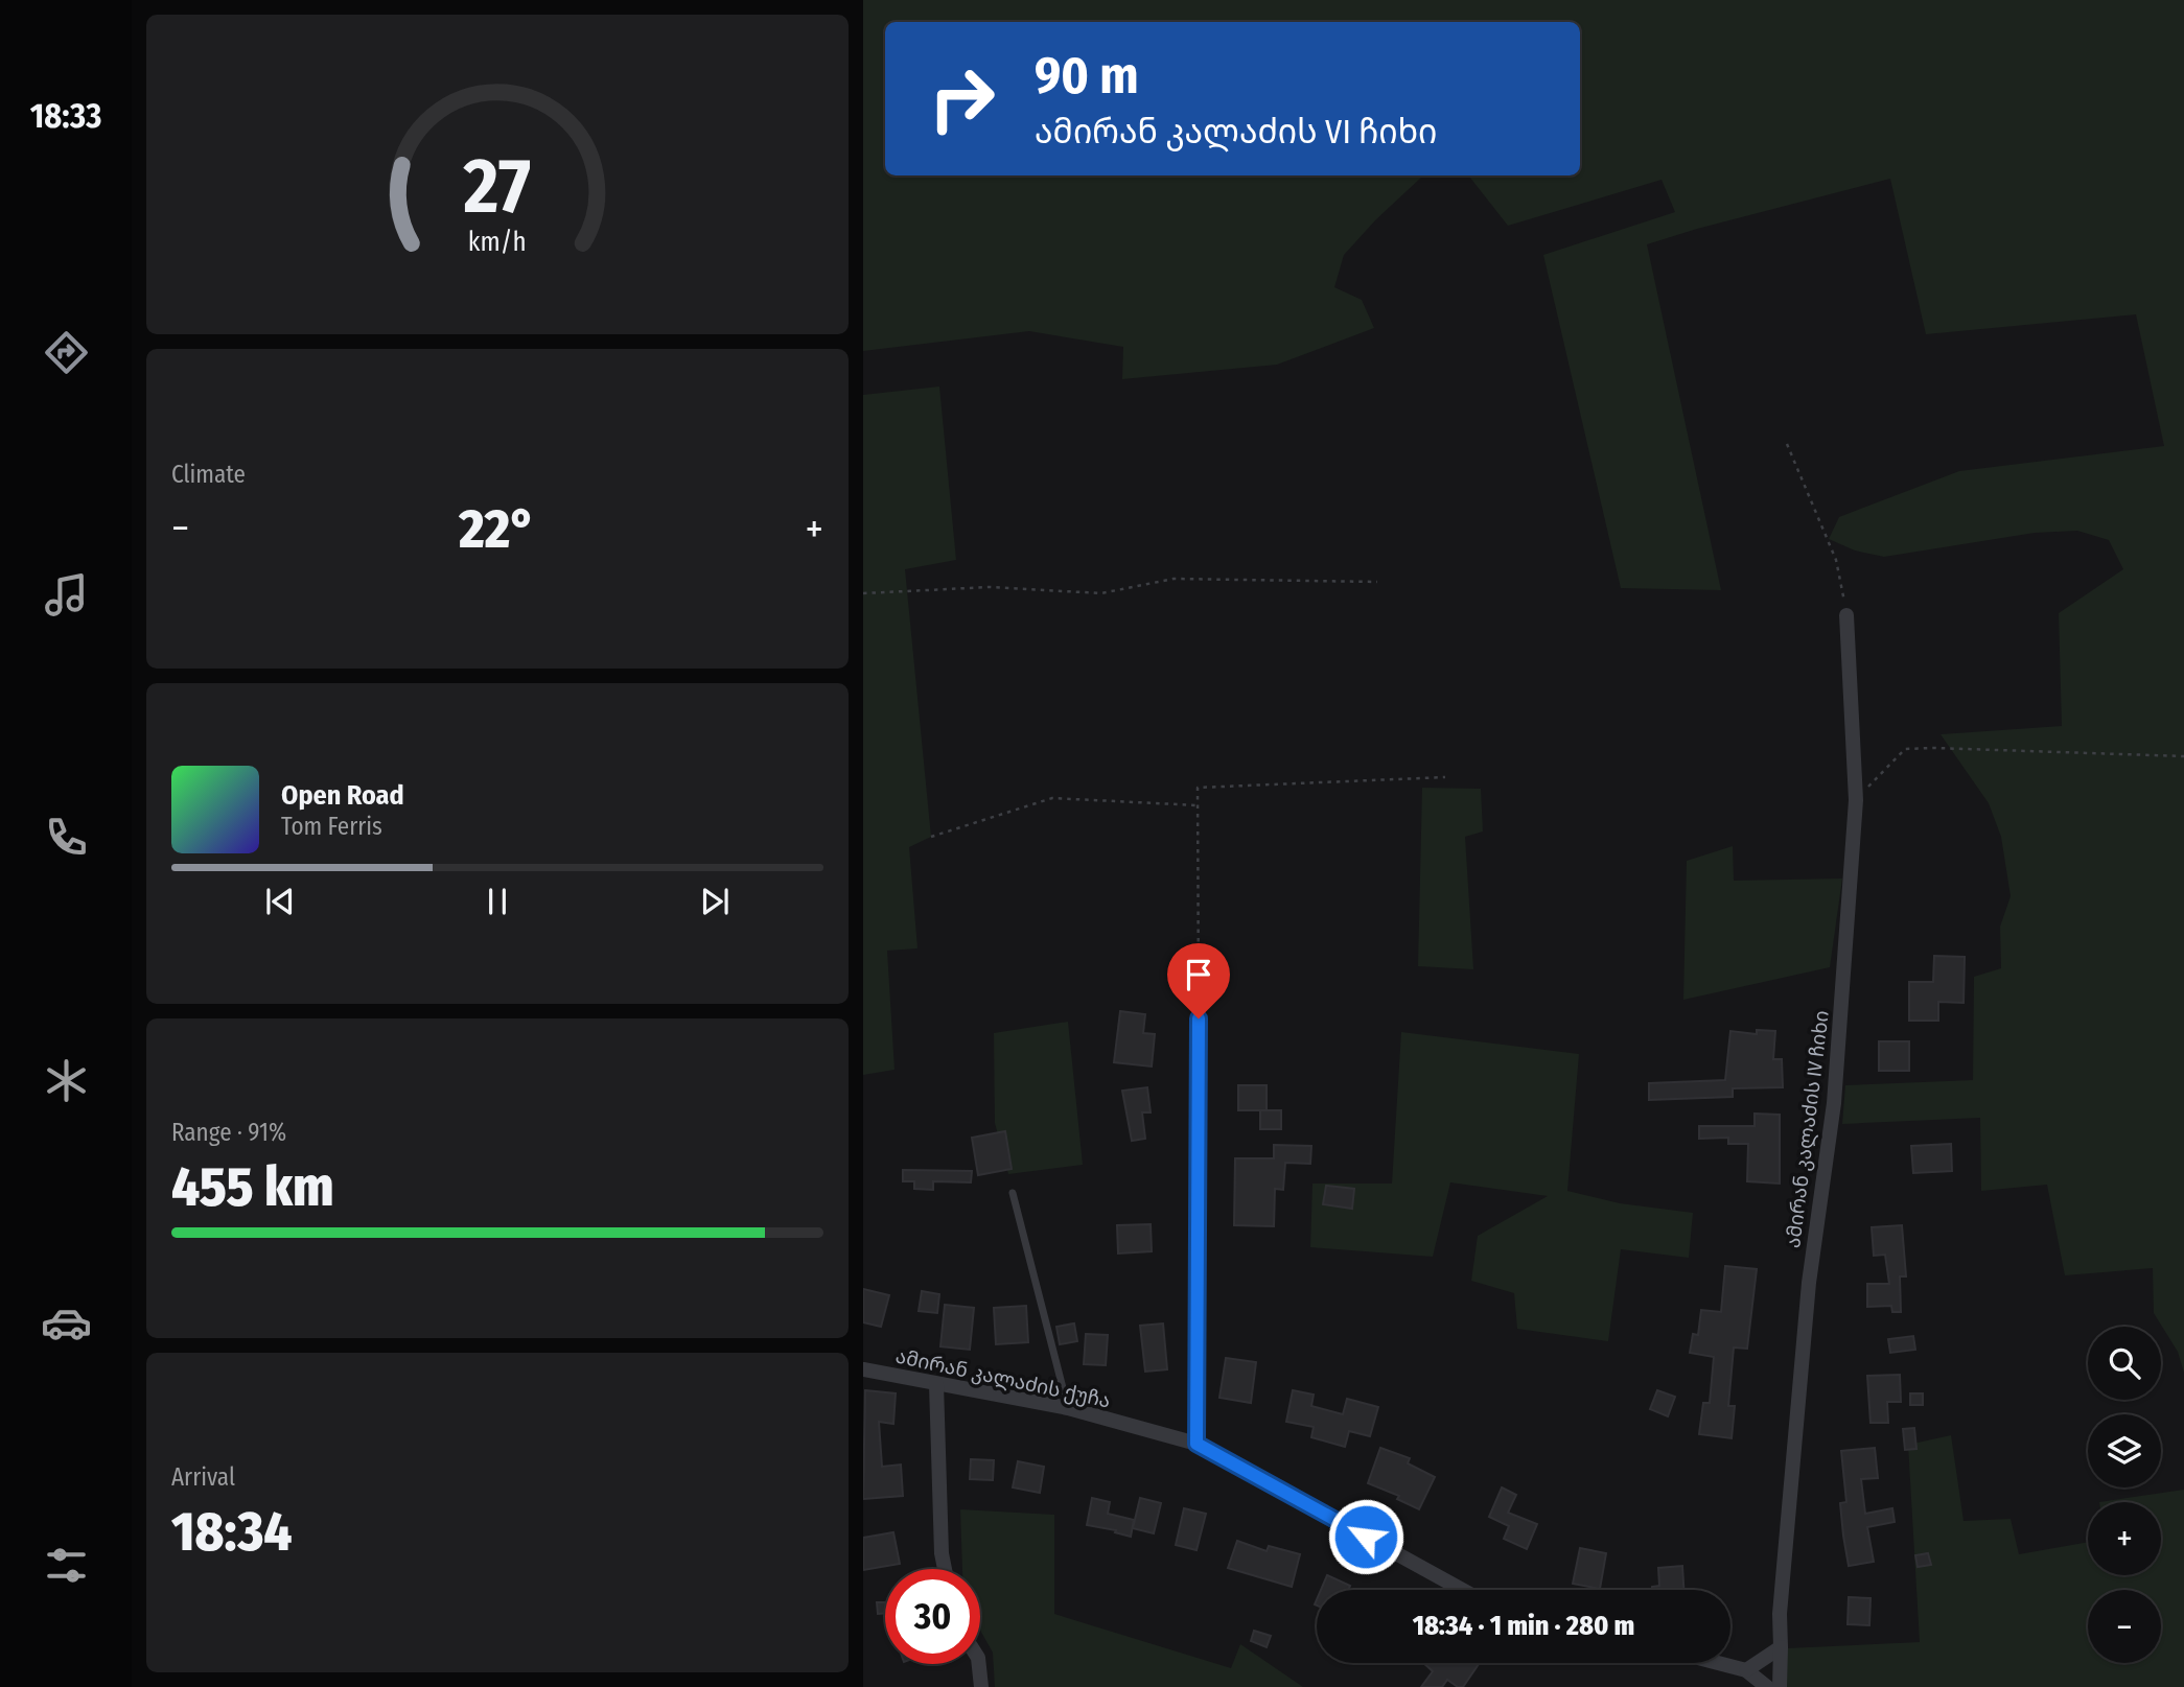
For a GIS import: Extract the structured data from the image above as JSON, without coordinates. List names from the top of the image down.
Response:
{
  "streets": {
    "street": ["ამირან კალაძის IV ჩიხი", "ამირან კალაძის ქუჩა"]
  },
  "page": {
    "tabs": "18:33",
    "turn": ["90 m", "ამირან კალაძის VI ჩიხი"],
    "tile": [
      "Climate",
      ["Range · 91%", "455 km"],
      ["Arrival", "18:34"]
    ],
    "heat": ["−", "22°", "+"],
    "song": ["Open Road", "Tom Ferris"],
    "map_buttons": ["+", "−"],
    "limit": "30",
    "trip": "18:34 · 1 min · 280 m",
    "gauge": ["27", "km/h"]
  }
}
